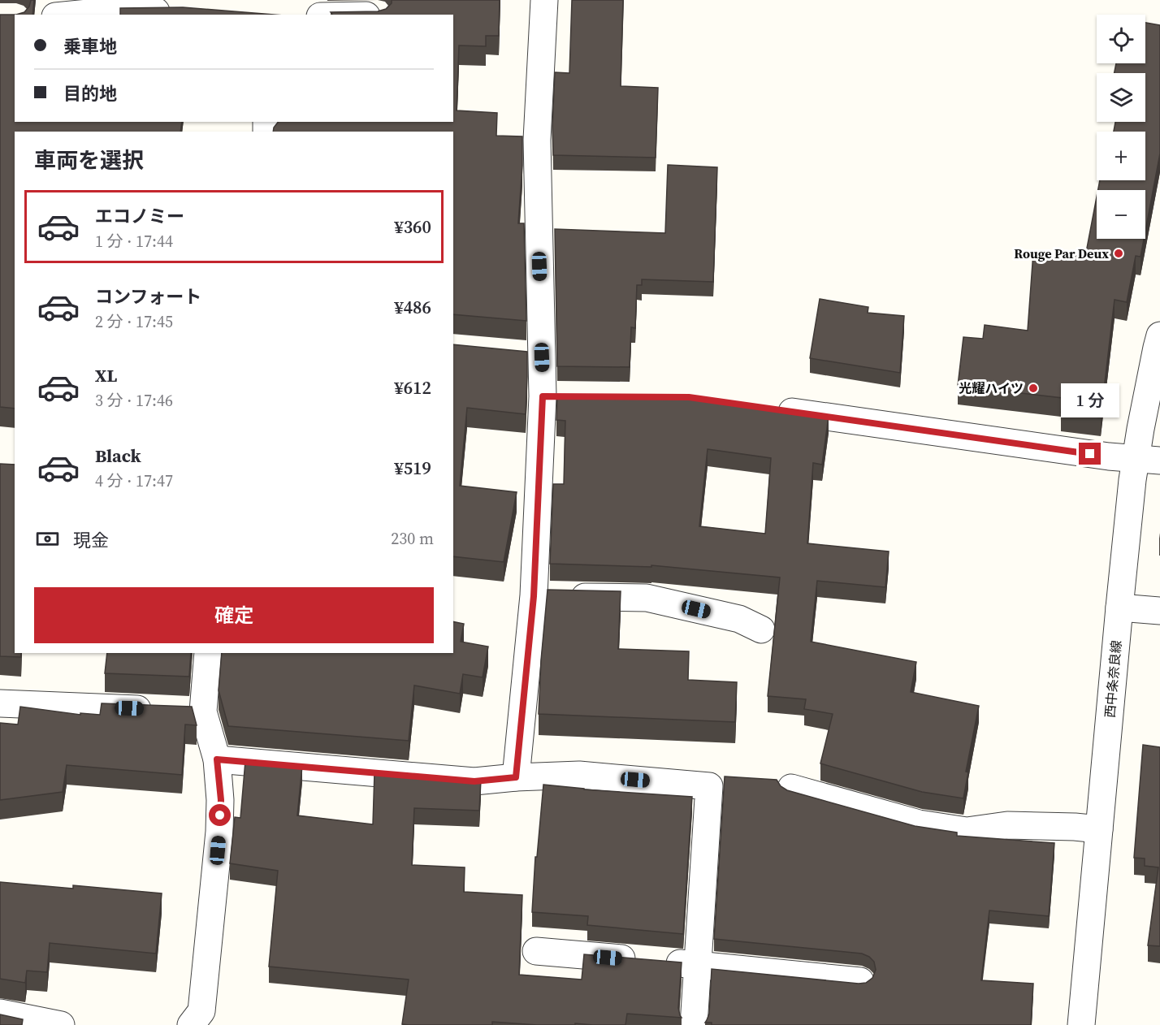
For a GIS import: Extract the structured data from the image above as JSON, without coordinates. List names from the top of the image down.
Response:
{
  "streets": {
    "street": ["西中条奈良線"]
  },
  "places": ["Rouge Par Deux", "光耀ハイツ"],
  "page": {
    "map_buttons": ["+", "−"],
    "banner": ["乗車地", "目的地"],
    "heading": "車両を選択",
    "list": [
      {
        "name": "エコノミー",
        "note": "1 分 · 17:44",
        "value": "¥360"
      },
      {
        "name": "コンフォート",
        "note": "2 分 · 17:45",
        "value": "¥486"
      },
      {
        "name": "XL",
        "note": "3 分 · 17:46",
        "value": "¥612"
      },
      {
        "name": "Black",
        "note": "4 分 · 17:47",
        "value": "¥519"
      }
    ],
    "bubble": "1 分",
    "pay": ["現金", "230 m"],
    "buttons": "確定"
  }
}
